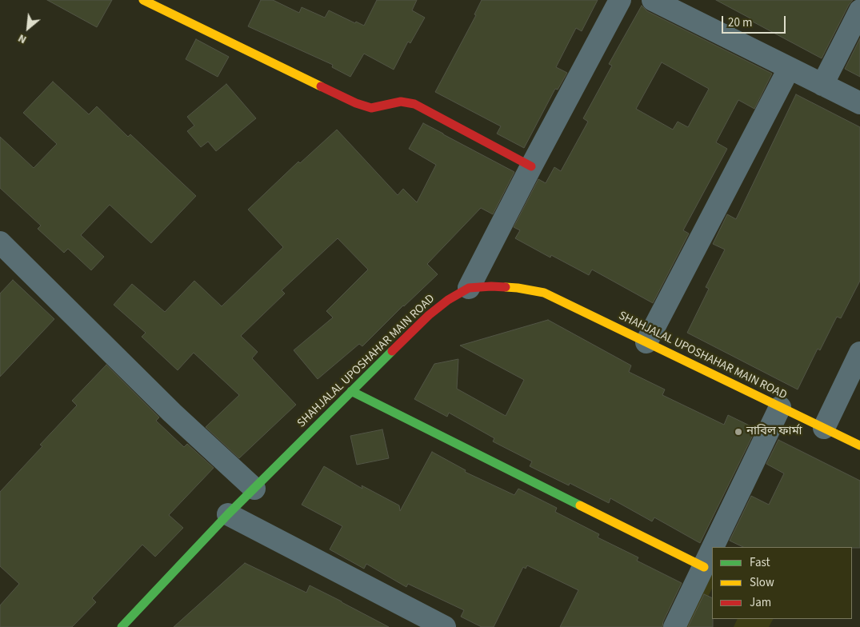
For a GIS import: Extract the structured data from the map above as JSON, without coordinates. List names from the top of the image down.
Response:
{
  "streets": {
    "main road": ["SHAHJALAL UPOSHAHAR MAIN ROAD"]
  },
  "places": ["নাবিল ফার্মা"],
  "legend": ["Fast", "Slow", "Jam"],
  "scale_bar": "20 m",
  "north": "bottom left"
}
